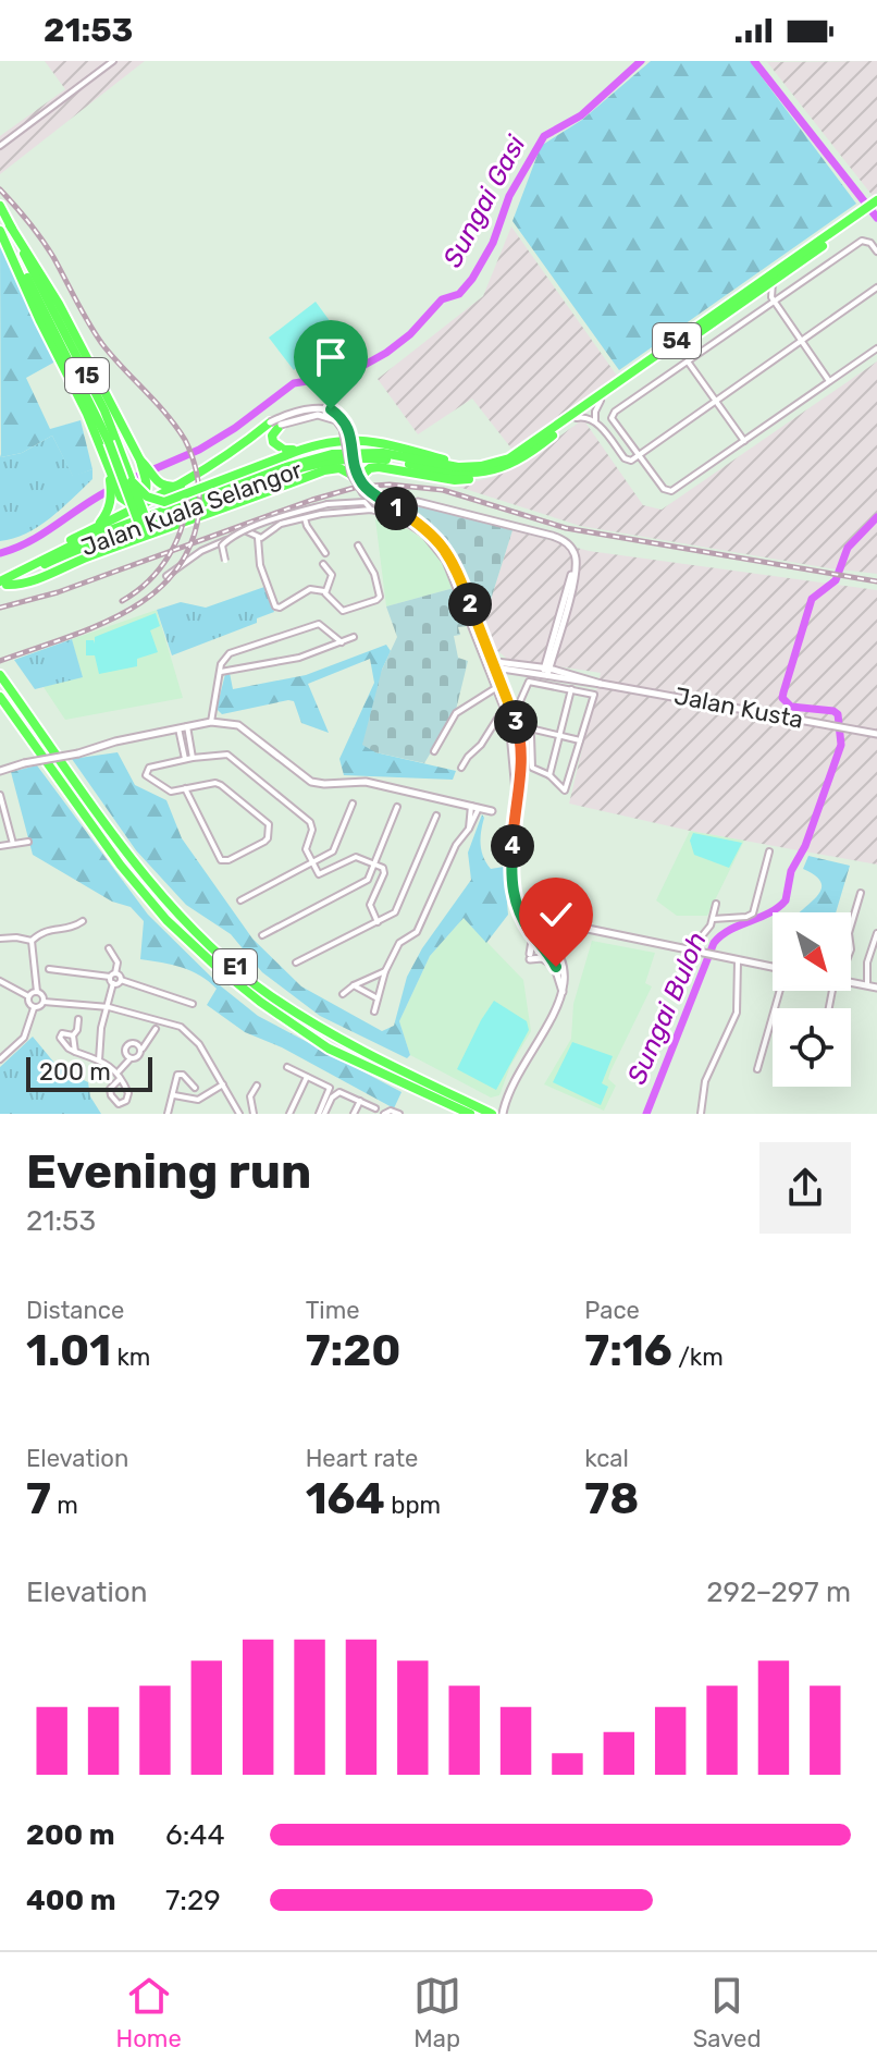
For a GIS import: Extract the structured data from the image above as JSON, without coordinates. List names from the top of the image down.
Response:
{
  "streets": {
    "highway": [
      "54",
      "15",
      "Jalan Kuala Selangor",
      "E1"
    ],
    "main road": ["Jalan Kusta"]
  },
  "crossings": [
    ["54", "Jalan Kuala Selangor"]
  ],
  "water": ["Sungai Gasi", "Sungai Buloh"],
  "scale_bar": "200 m",
  "north": "bottom right",
  "page": {
    "status": "21:53",
    "pins": [
      "1",
      "2",
      "3",
      "4"
    ],
    "scale": "200 m",
    "heading": ["Evening run", "21:53"],
    "stats": [
      ["Distance", "1.01 km"],
      ["Time", "7:20"],
      ["Pace", "7:16 /km"],
      ["Elevation", "7 m"],
      ["Heart rate", "164 bpm"],
      ["kcal", "78"]
    ],
    "chart": ["Elevation", "292–297 m"],
    "list": [
      {
        "name": "200 m",
        "note": "6:44"
      },
      {
        "name": "400 m",
        "note": "7:29"
      }
    ],
    "tabs": ["Home", "Map", "Saved"]
  }
}
